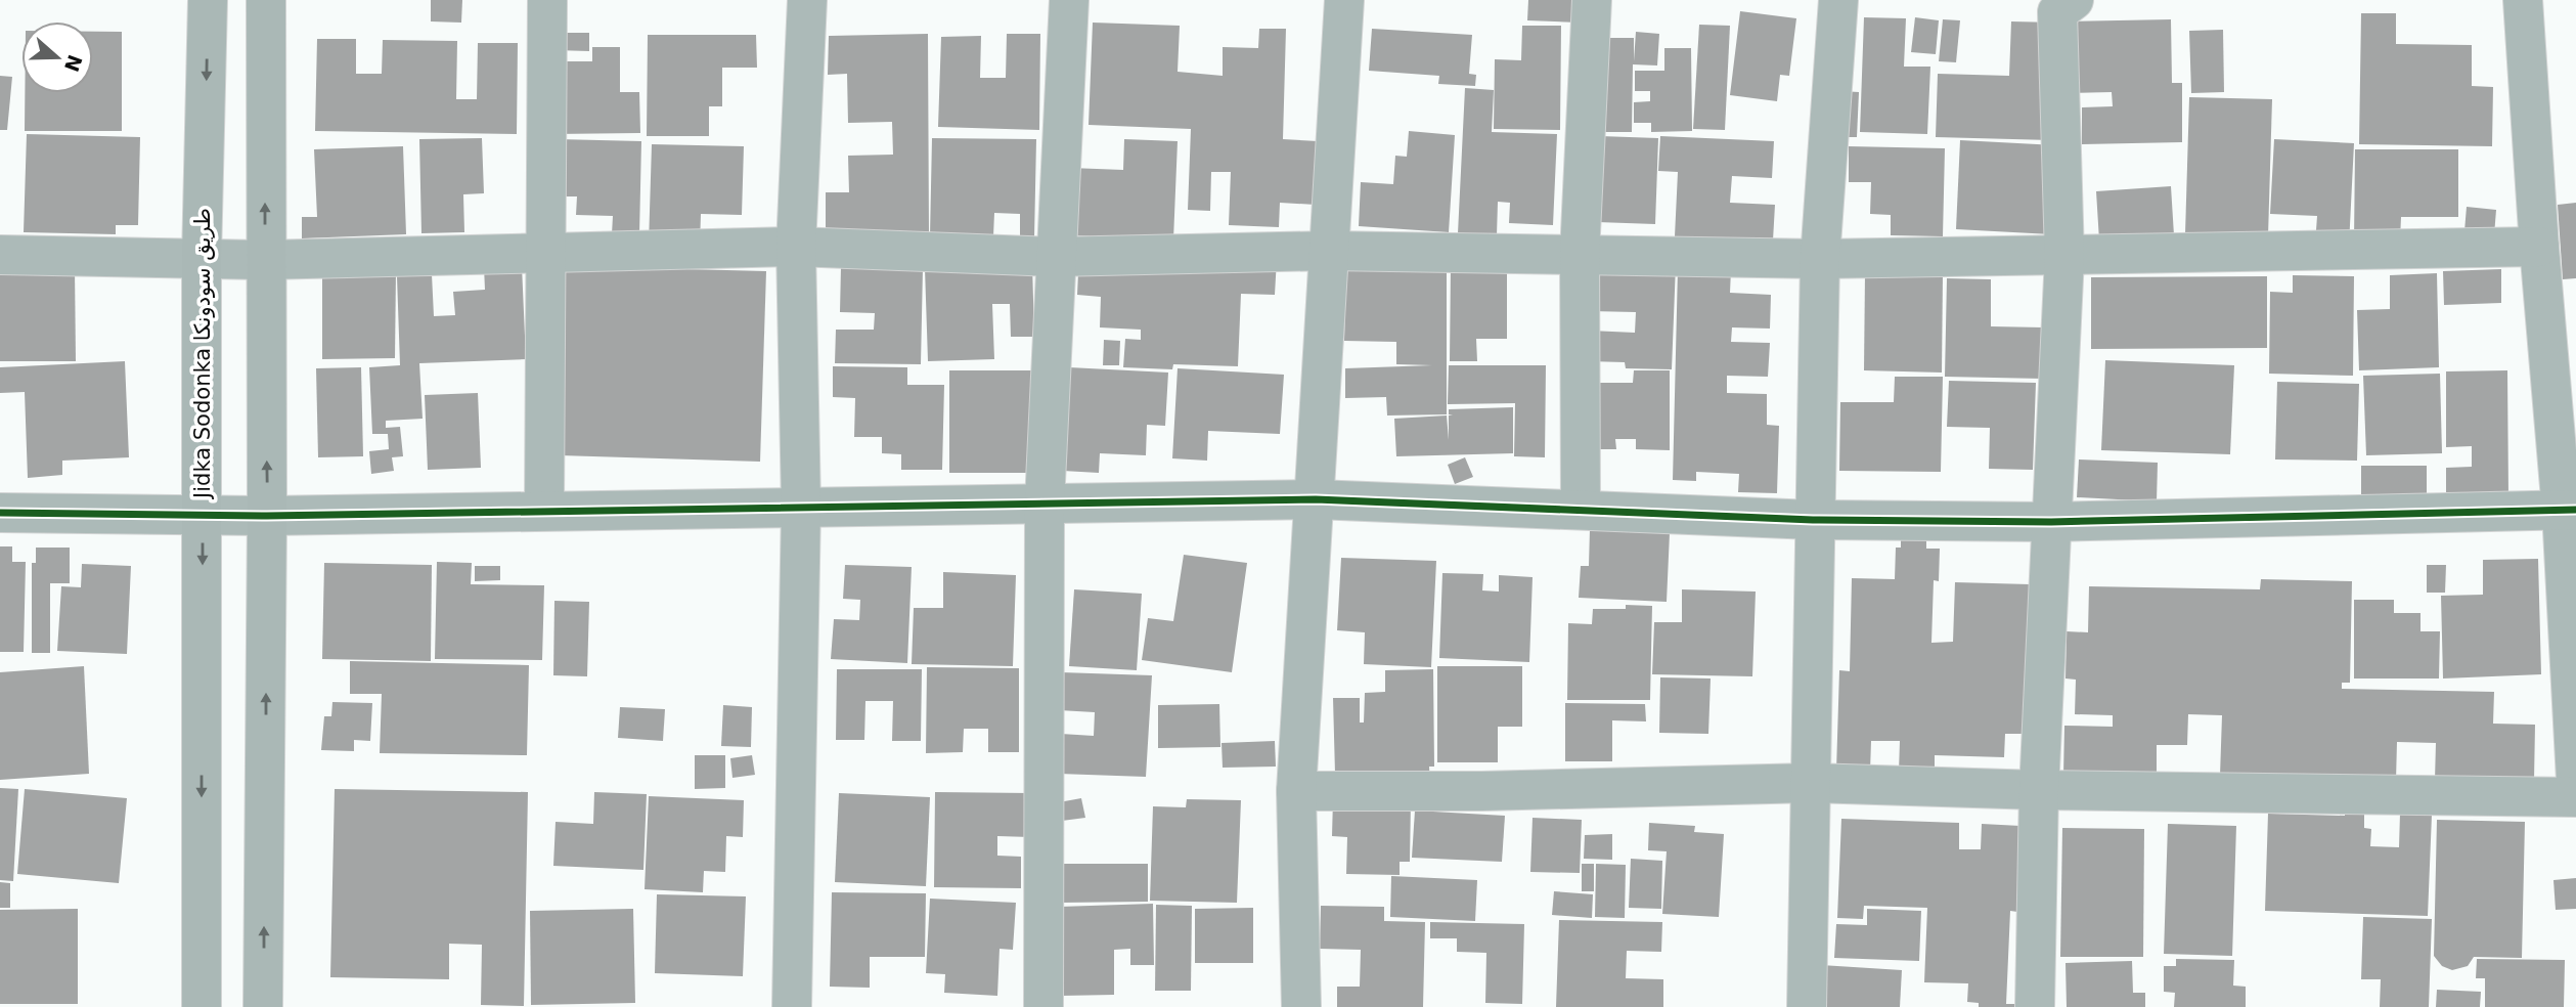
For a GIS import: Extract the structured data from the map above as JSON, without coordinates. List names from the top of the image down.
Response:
{
  "streets": {
    "main road": ["Jidka Sodonka طريق سودونكا"]
  },
  "north": "right"
}
